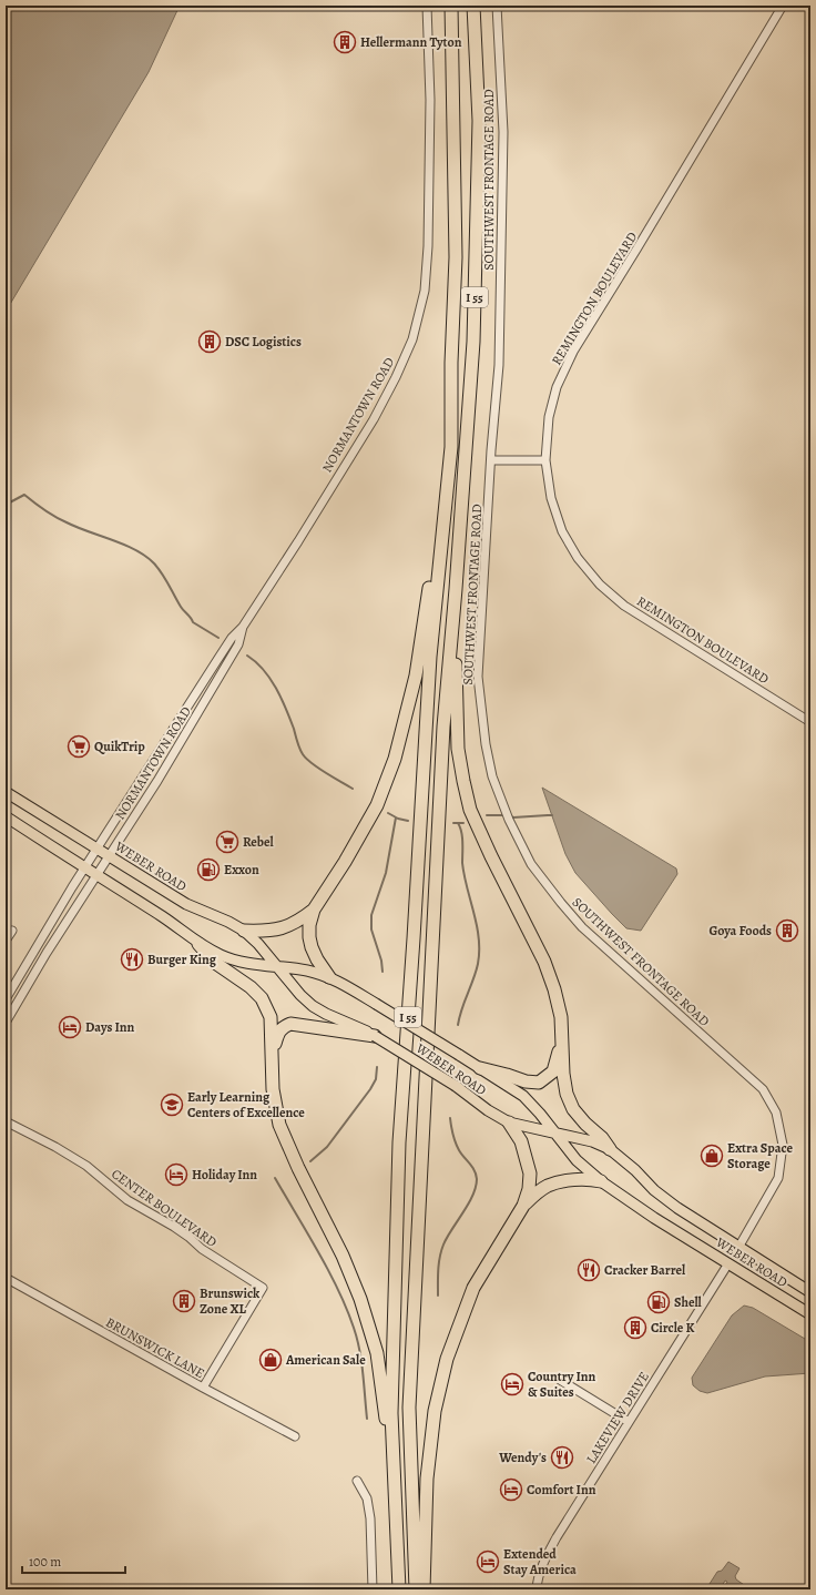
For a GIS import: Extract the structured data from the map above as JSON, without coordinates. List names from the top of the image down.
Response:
{
  "streets": {
    "highway": ["I 55"],
    "main road": ["WEBER ROAD"],
    "street": [
      "SOUTHWEST FRONTAGE ROAD",
      "REMINGTON BOULEVARD",
      "NORMANTOWN ROAD",
      "CENTER BOULEVARD",
      "BRUNSWICK LANE",
      "LAKEVIEW DRIVE"
    ]
  },
  "crossings": [
    ["SOUTHWEST FRONTAGE ROAD", "WEBER ROAD"],
    ["NORMANTOWN ROAD", "WEBER ROAD"],
    ["WEBER ROAD", "LAKEVIEW DRIVE"],
    ["CENTER BOULEVARD", "BRUNSWICK LANE"]
  ],
  "places": {
    "building": [
      "Hellermann Tyton",
      "DSC Logistics",
      "Goya Foods",
      "Brunswick Zone XL",
      "Circle K"
    ],
    "supermarket": ["QuikTrip", "Rebel"],
    "fuel station": ["Exxon", "Shell"],
    "restaurant": ["Burger King", "Cracker Barrel", "Wendy's"],
    "hotel": [
      "Days Inn",
      "Holiday Inn",
      "Country Inn & Suites",
      "Comfort Inn",
      "Extended Stay America"
    ],
    "school or university": ["Early Learning Centers of Excellence"],
    "shop": ["Extra Space Storage", "American Sale"]
  },
  "scale_bar": "100 m"
}
